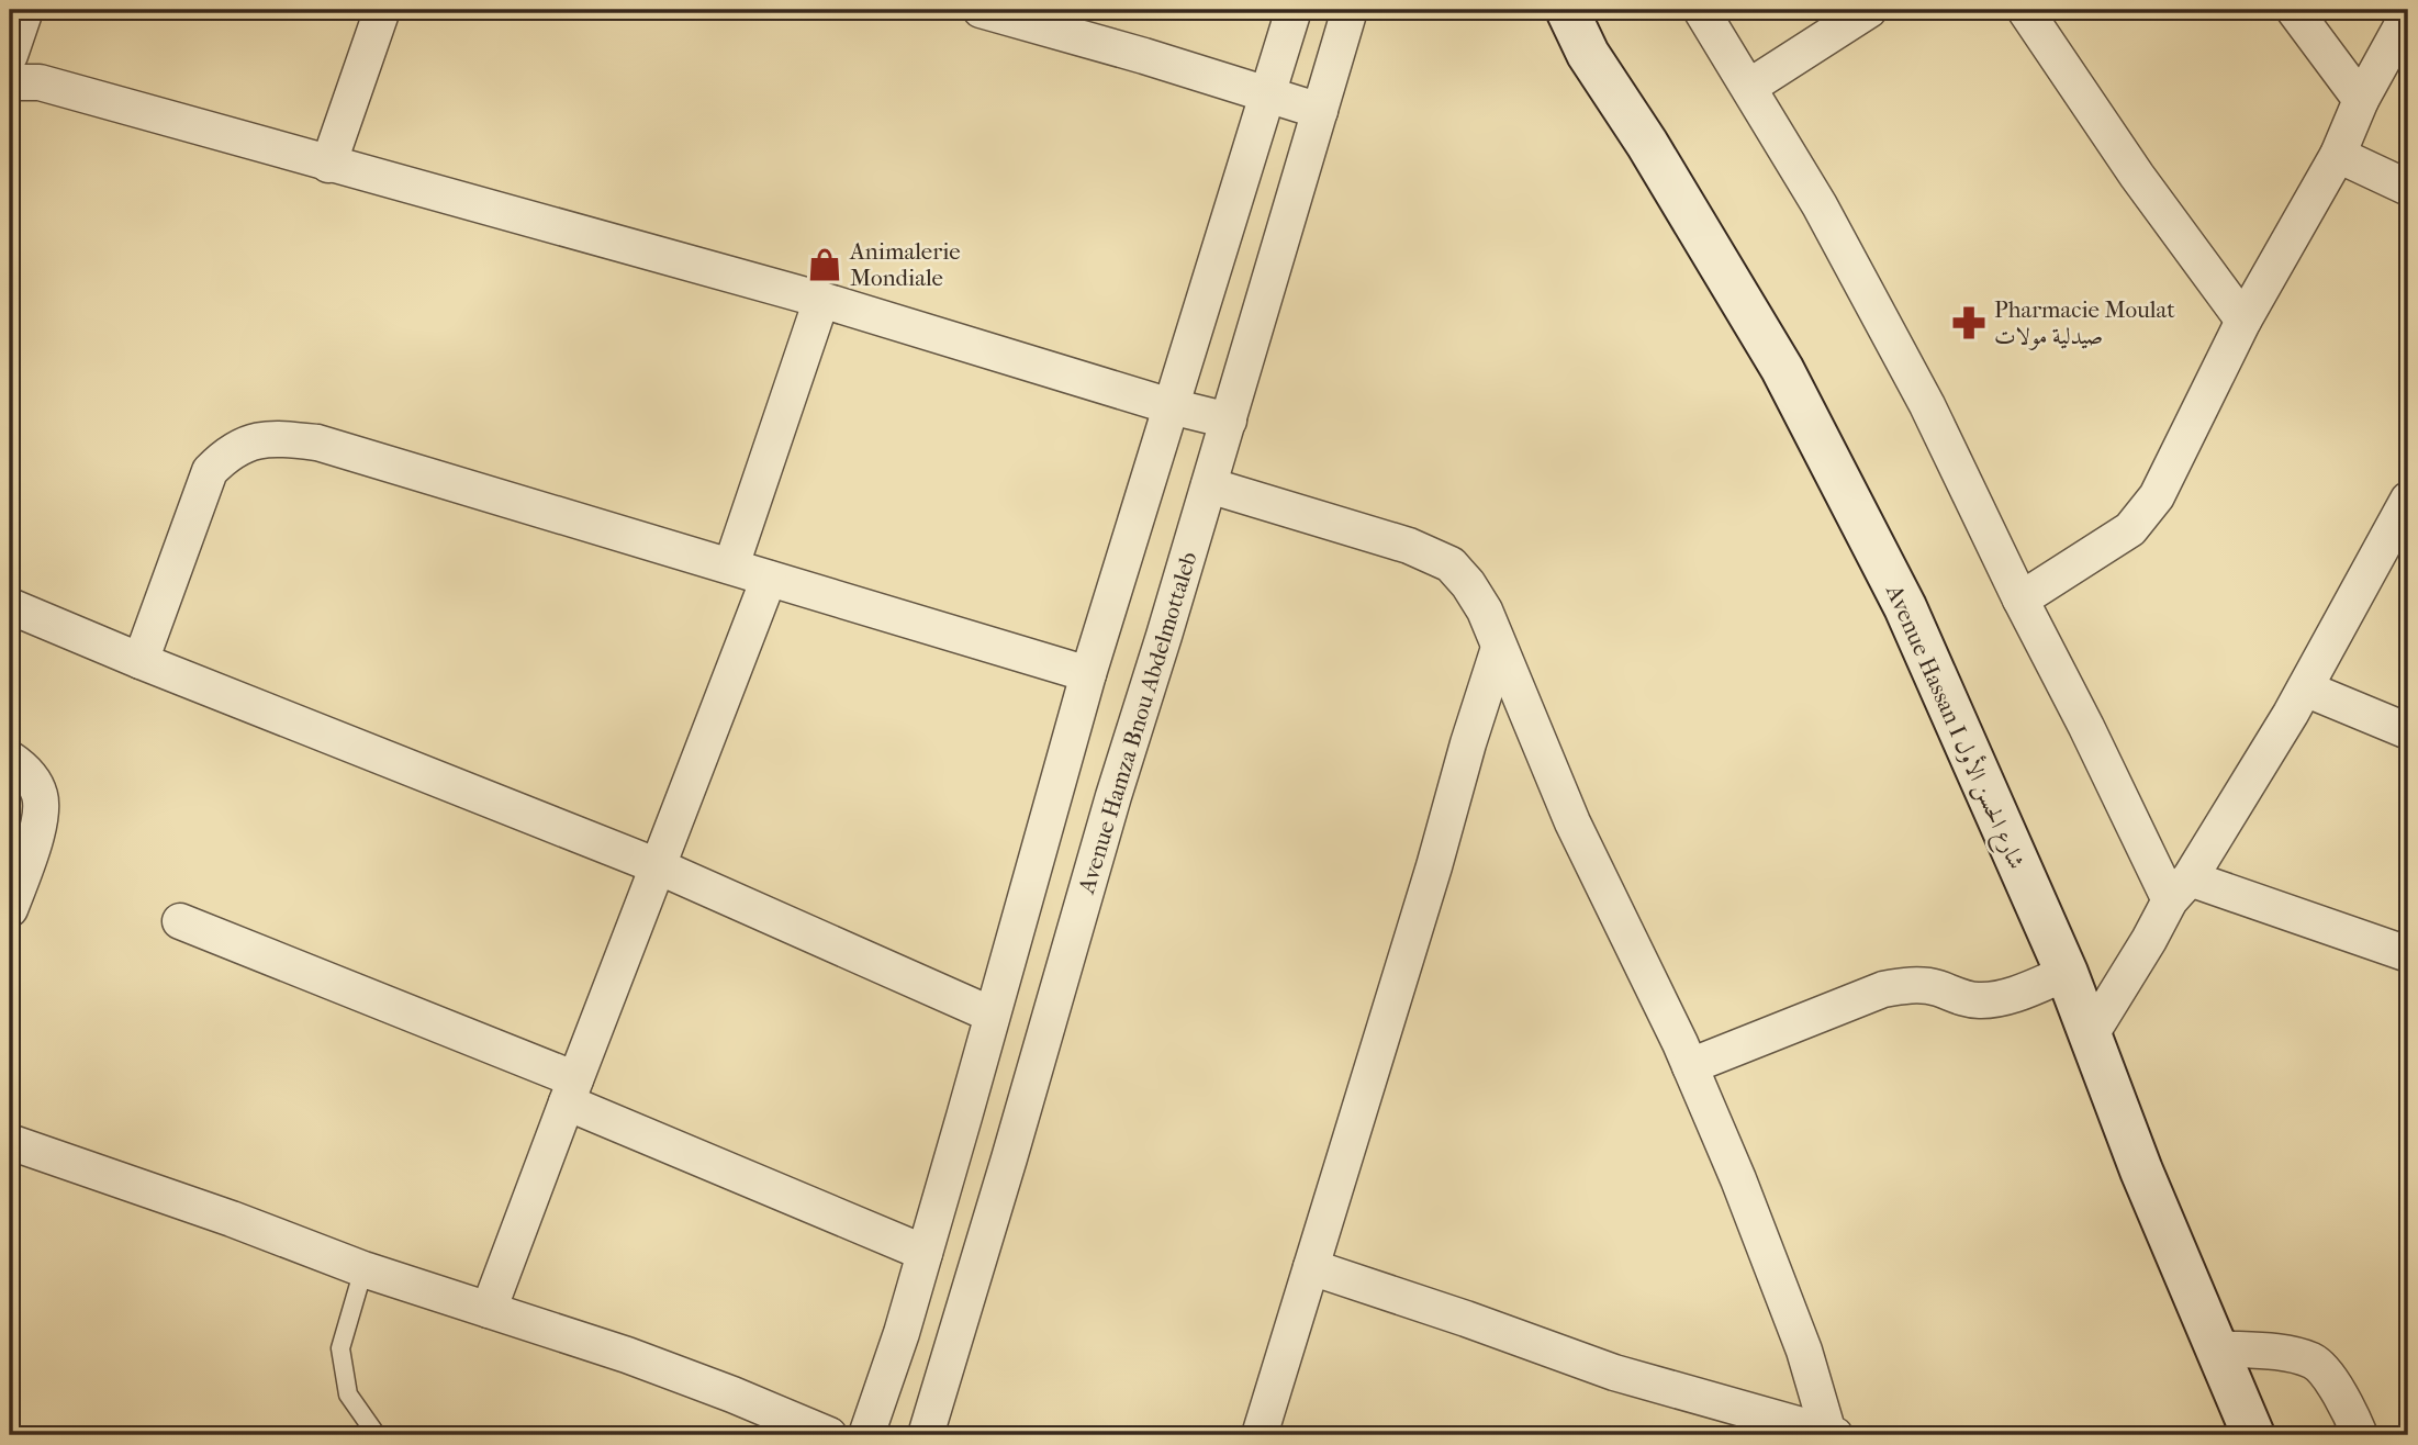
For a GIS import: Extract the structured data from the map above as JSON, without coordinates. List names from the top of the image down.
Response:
{
  "streets": {
    "main road": ["Avenue Hassan I شارع الحسن الأول"],
    "street": ["Avenue Hamza Bnou Abdelmottaleb"]
  },
  "places": {
    "shop": ["Animalerie Mondiale"],
    "pharmacy": ["Pharmacie Moulat صيدلية مولات"]
  }
}
